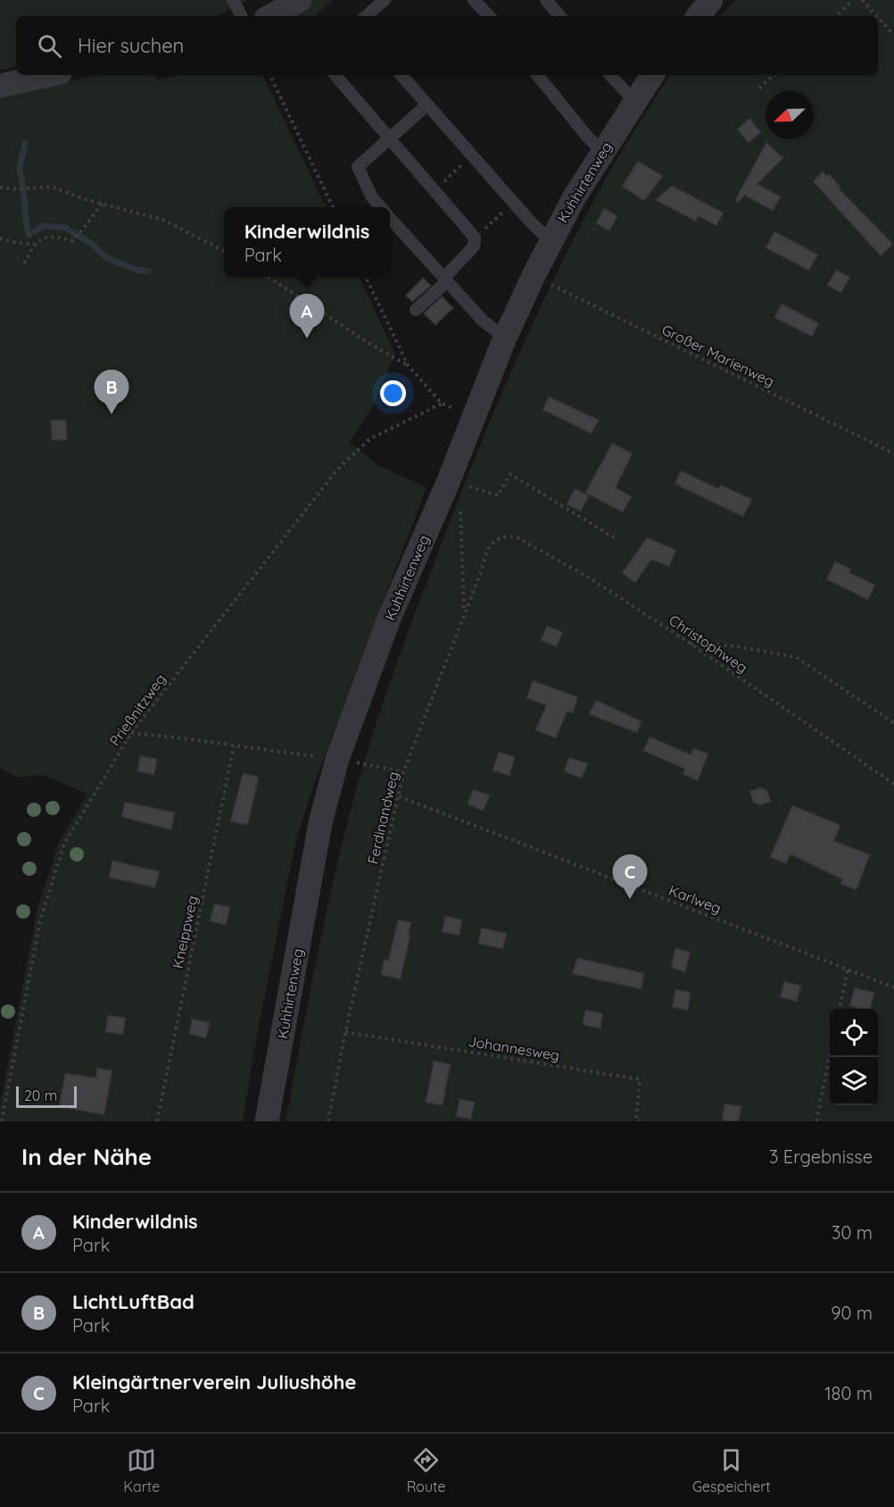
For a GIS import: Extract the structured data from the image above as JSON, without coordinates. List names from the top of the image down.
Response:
{
  "streets": {
    "street": ["Kuhhirtenweg"],
    "path": [
      "Großer Marienweg",
      "Christophweg",
      "Prießnitzweg",
      "Ferdinandweg",
      "Karlweg",
      "Kneippweg",
      "Johannesweg"
    ]
  },
  "crossings": [
    ["Kuhhirtenweg", "Großer Marienweg"],
    ["Christophweg", "Ferdinandweg"],
    ["Ferdinandweg", "Karlweg"],
    ["Ferdinandweg", "Johannesweg"]
  ],
  "scale_bar": "20 m",
  "north": "bottom left",
  "page": {
    "search": "Hier suchen",
    "popup": ["Kinderwildnis", "Park"],
    "pins": ["A", "B", "C"],
    "scale": "20 m",
    "heading": ["In der Nähe", "3 Ergebnisse"],
    "list": [
      {
        "mark": "A",
        "name": "Kinderwildnis",
        "note": "Park",
        "value": "30 m"
      },
      {
        "mark": "B",
        "name": "LichtLuftBad",
        "note": "Park",
        "value": "90 m"
      },
      {
        "mark": "C",
        "name": "Kleingärtnerverein Juliushöhe",
        "note": "Park",
        "value": "180 m"
      }
    ],
    "nav": ["Karte", "Route", "Gespeichert"]
  }
}
